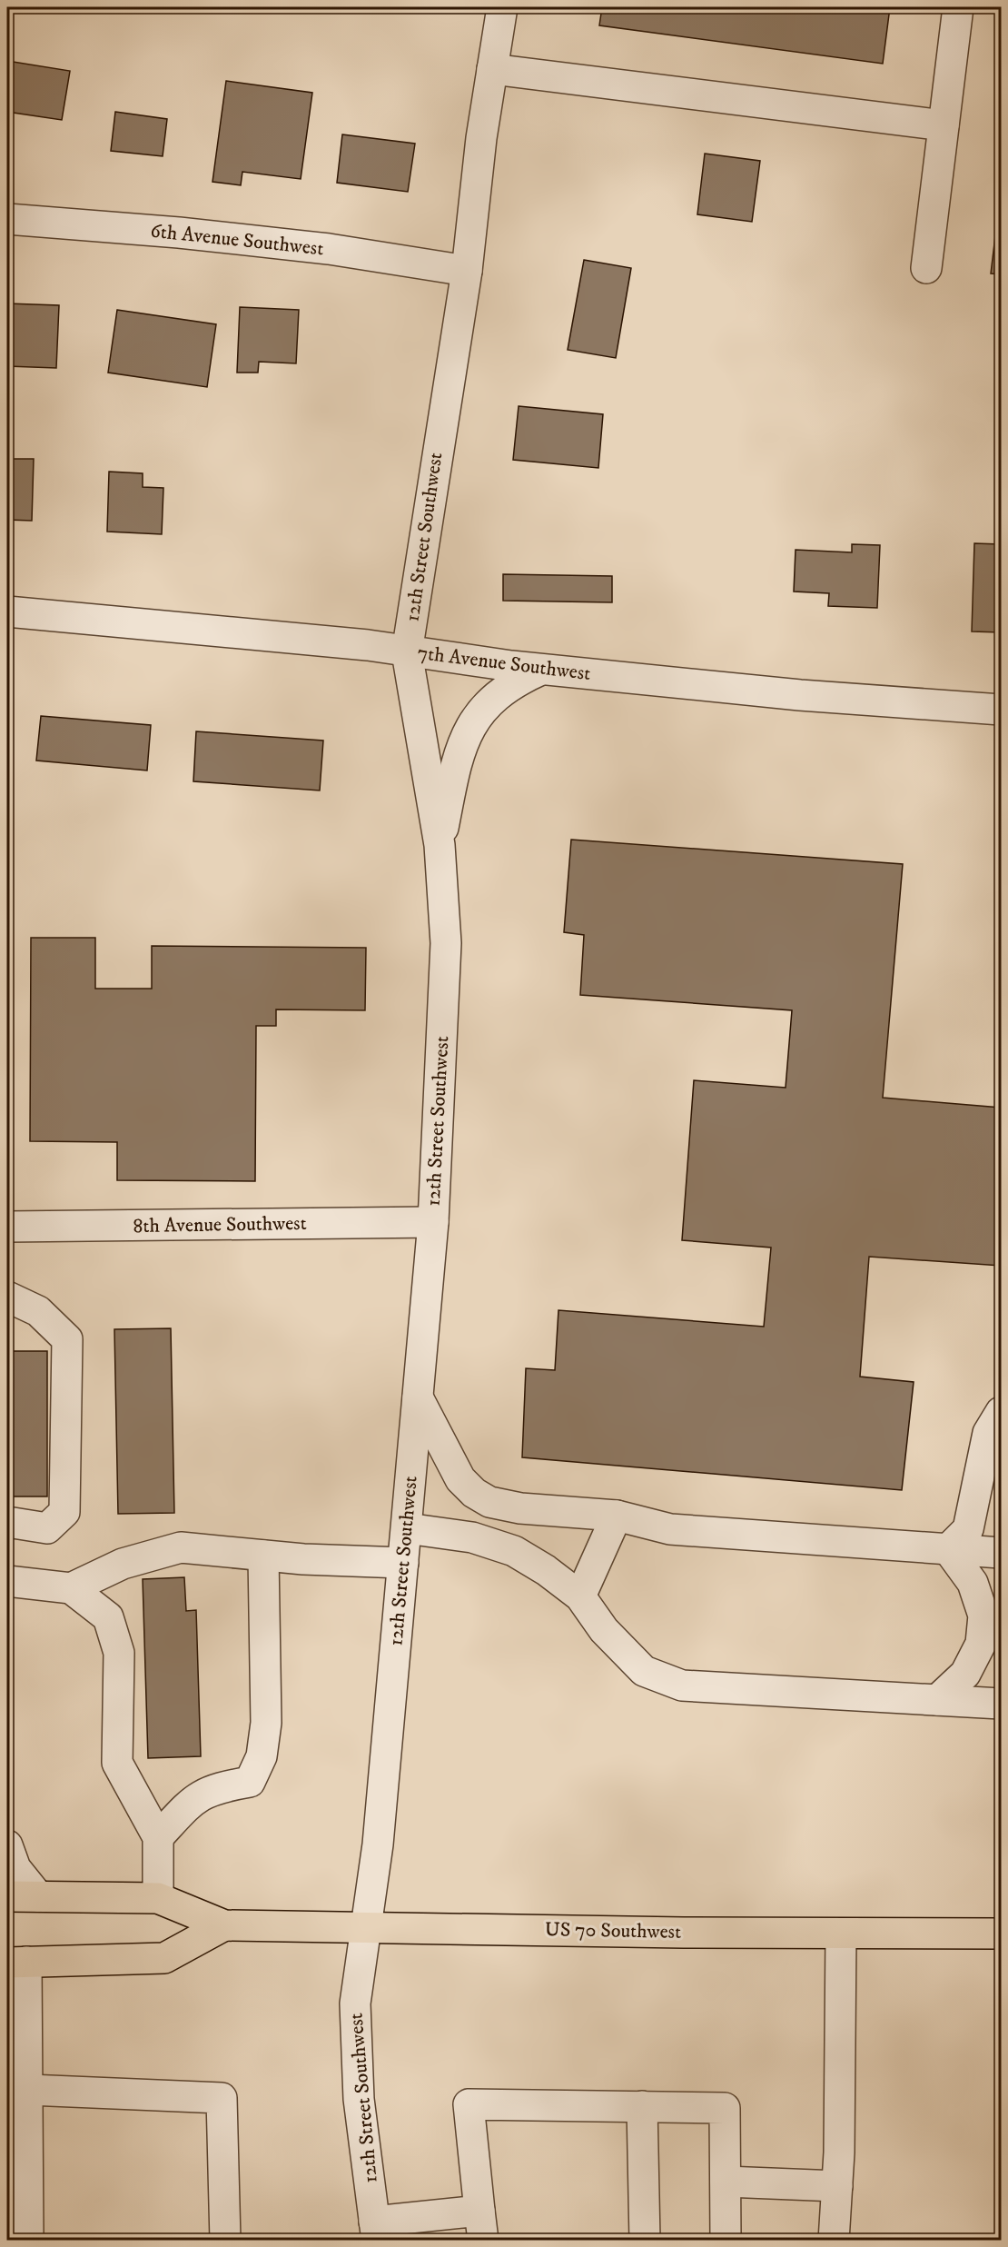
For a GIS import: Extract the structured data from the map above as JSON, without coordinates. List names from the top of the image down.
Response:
{
  "streets": {
    "main road": ["US 70 Southwest"],
    "street": [
      "6th Avenue Southwest",
      "12th Street Southwest",
      "7th Avenue Southwest",
      "8th Avenue Southwest"
    ]
  },
  "crossings": [
    ["6th Avenue Southwest", "12th Street Southwest"],
    ["12th Street Southwest", "7th Avenue Southwest"],
    ["12th Street Southwest", "8th Avenue Southwest"],
    ["12th Street Southwest", "US 70 Southwest"]
  ]
}
